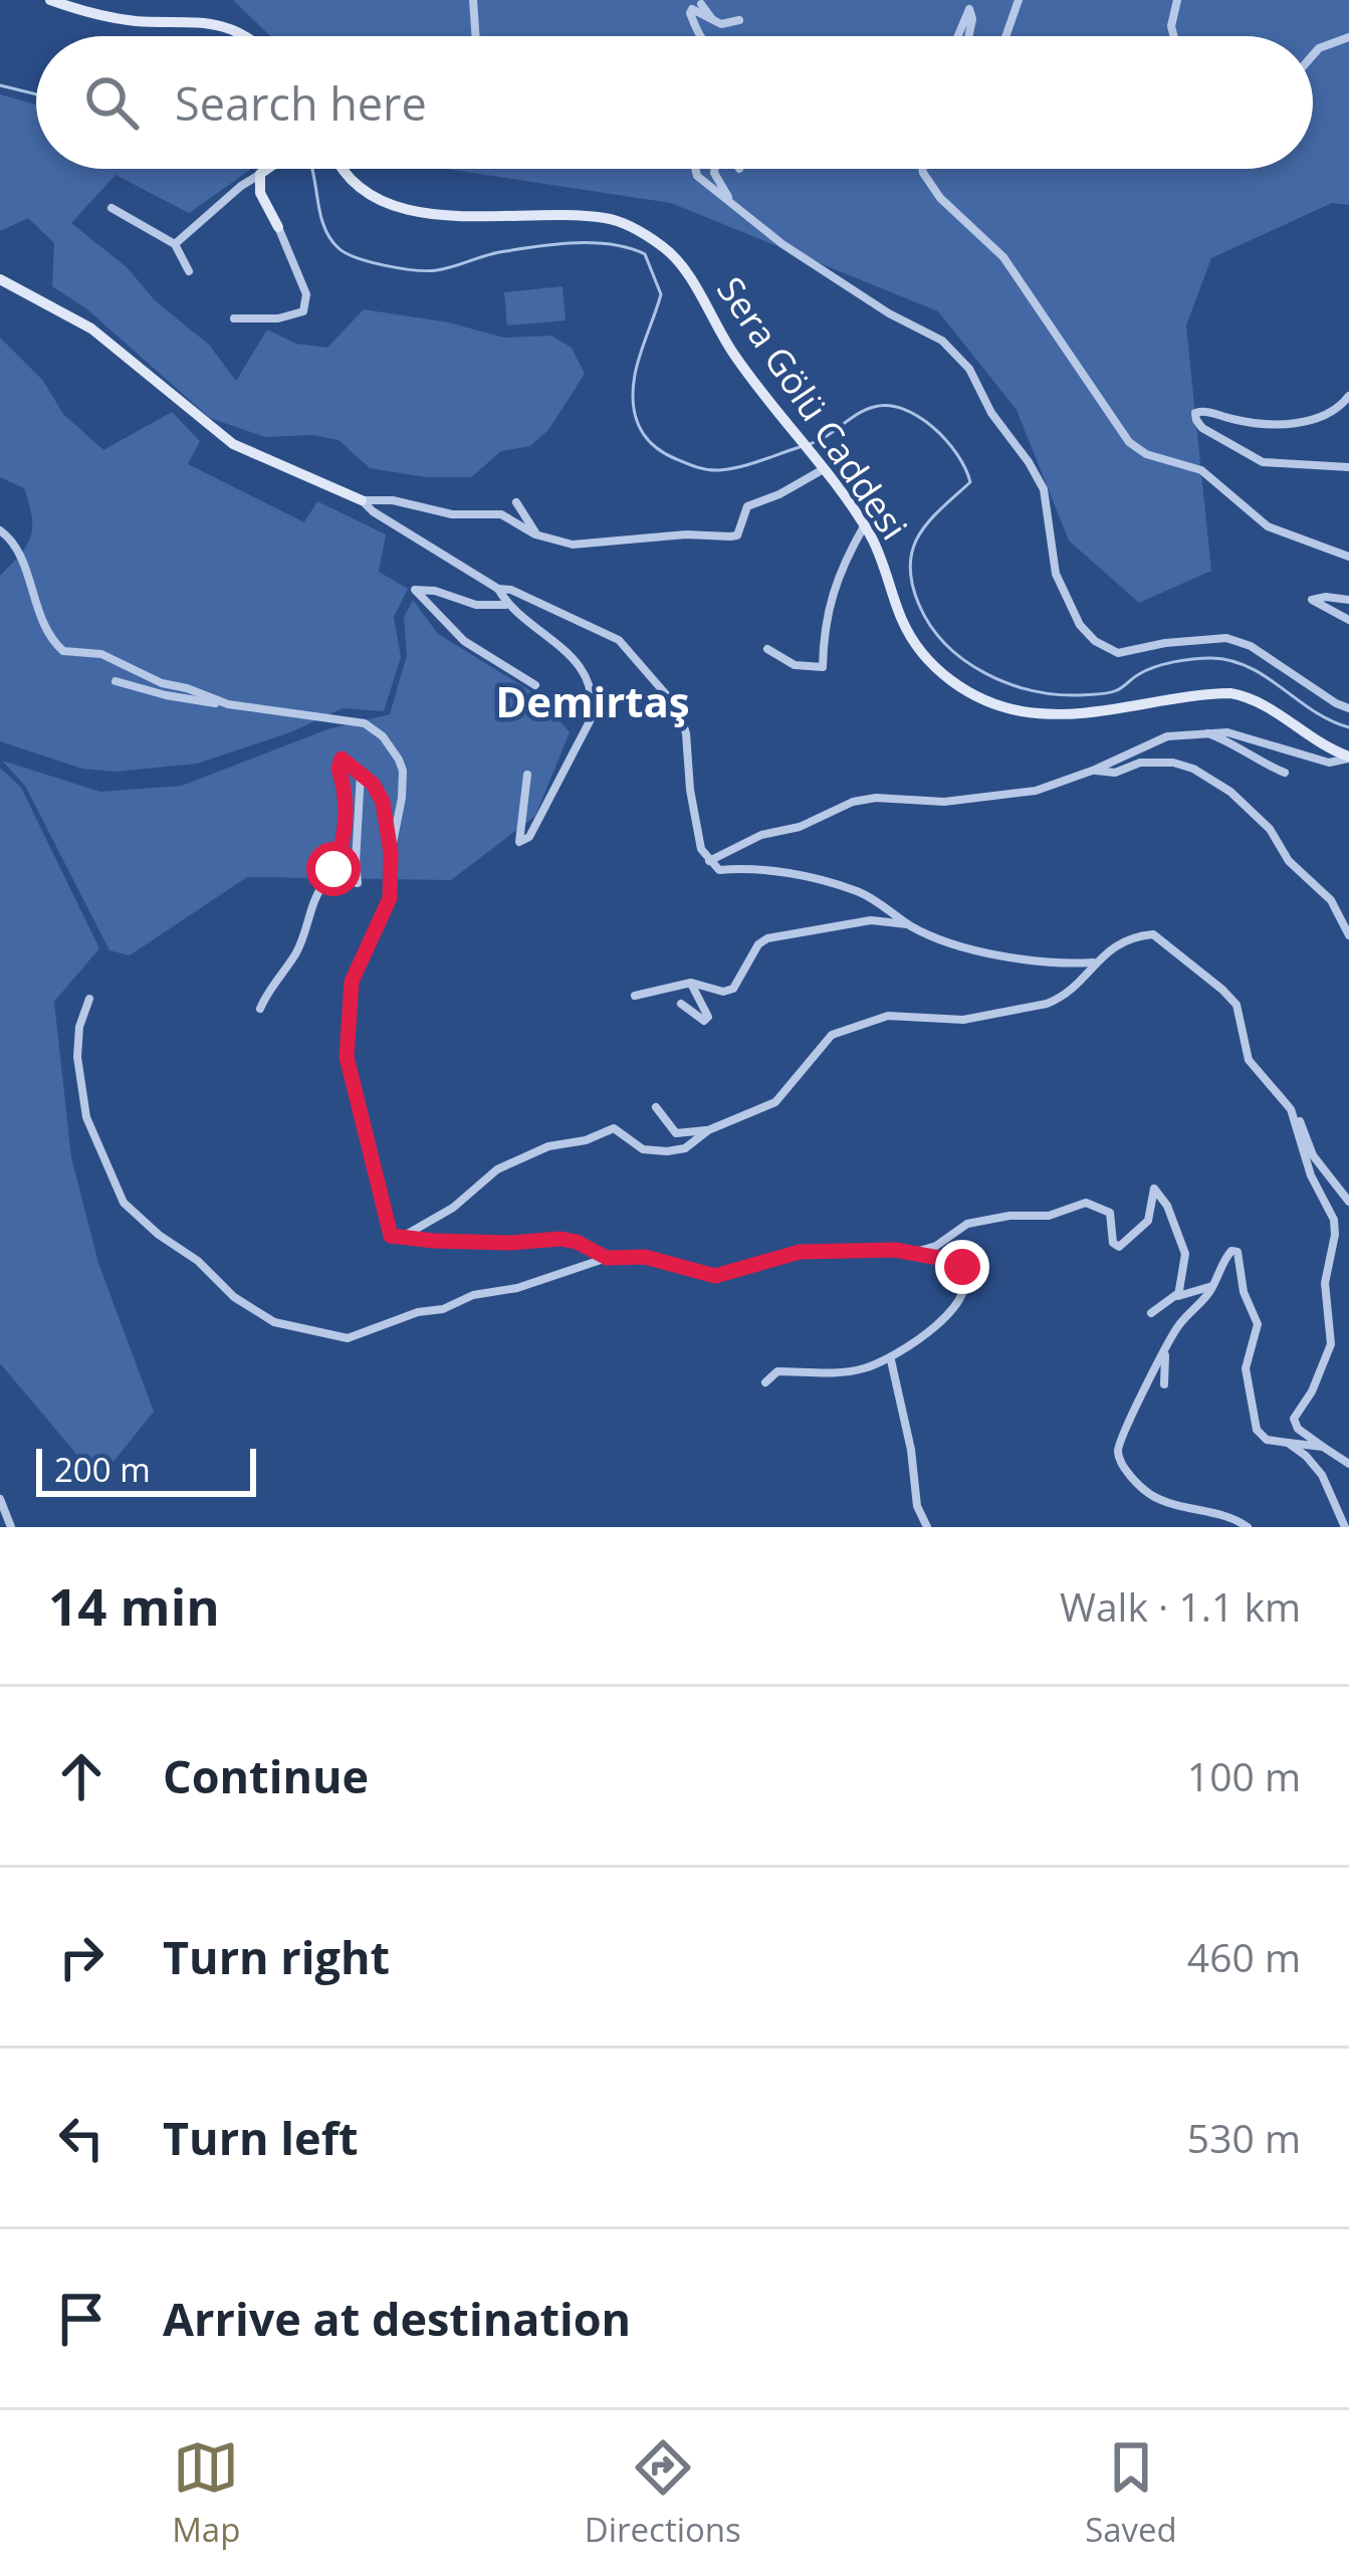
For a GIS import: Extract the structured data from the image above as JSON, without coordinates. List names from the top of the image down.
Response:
{
  "streets": {
    "main road": ["Sera Gölü Caddesi"]
  },
  "districts": ["Demirtaş"],
  "scale_bar": "200 m",
  "page": {
    "search": "Search here",
    "scale": "200 m",
    "heading": ["14 min", "Walk · 1.1 km"],
    "list": [
      ["Continue", "100 m"],
      ["Turn right", "460 m"],
      ["Turn left", "530 m"],
      "Arrive at destination"
    ],
    "nav": ["Map", "Directions", "Saved"]
  }
}
